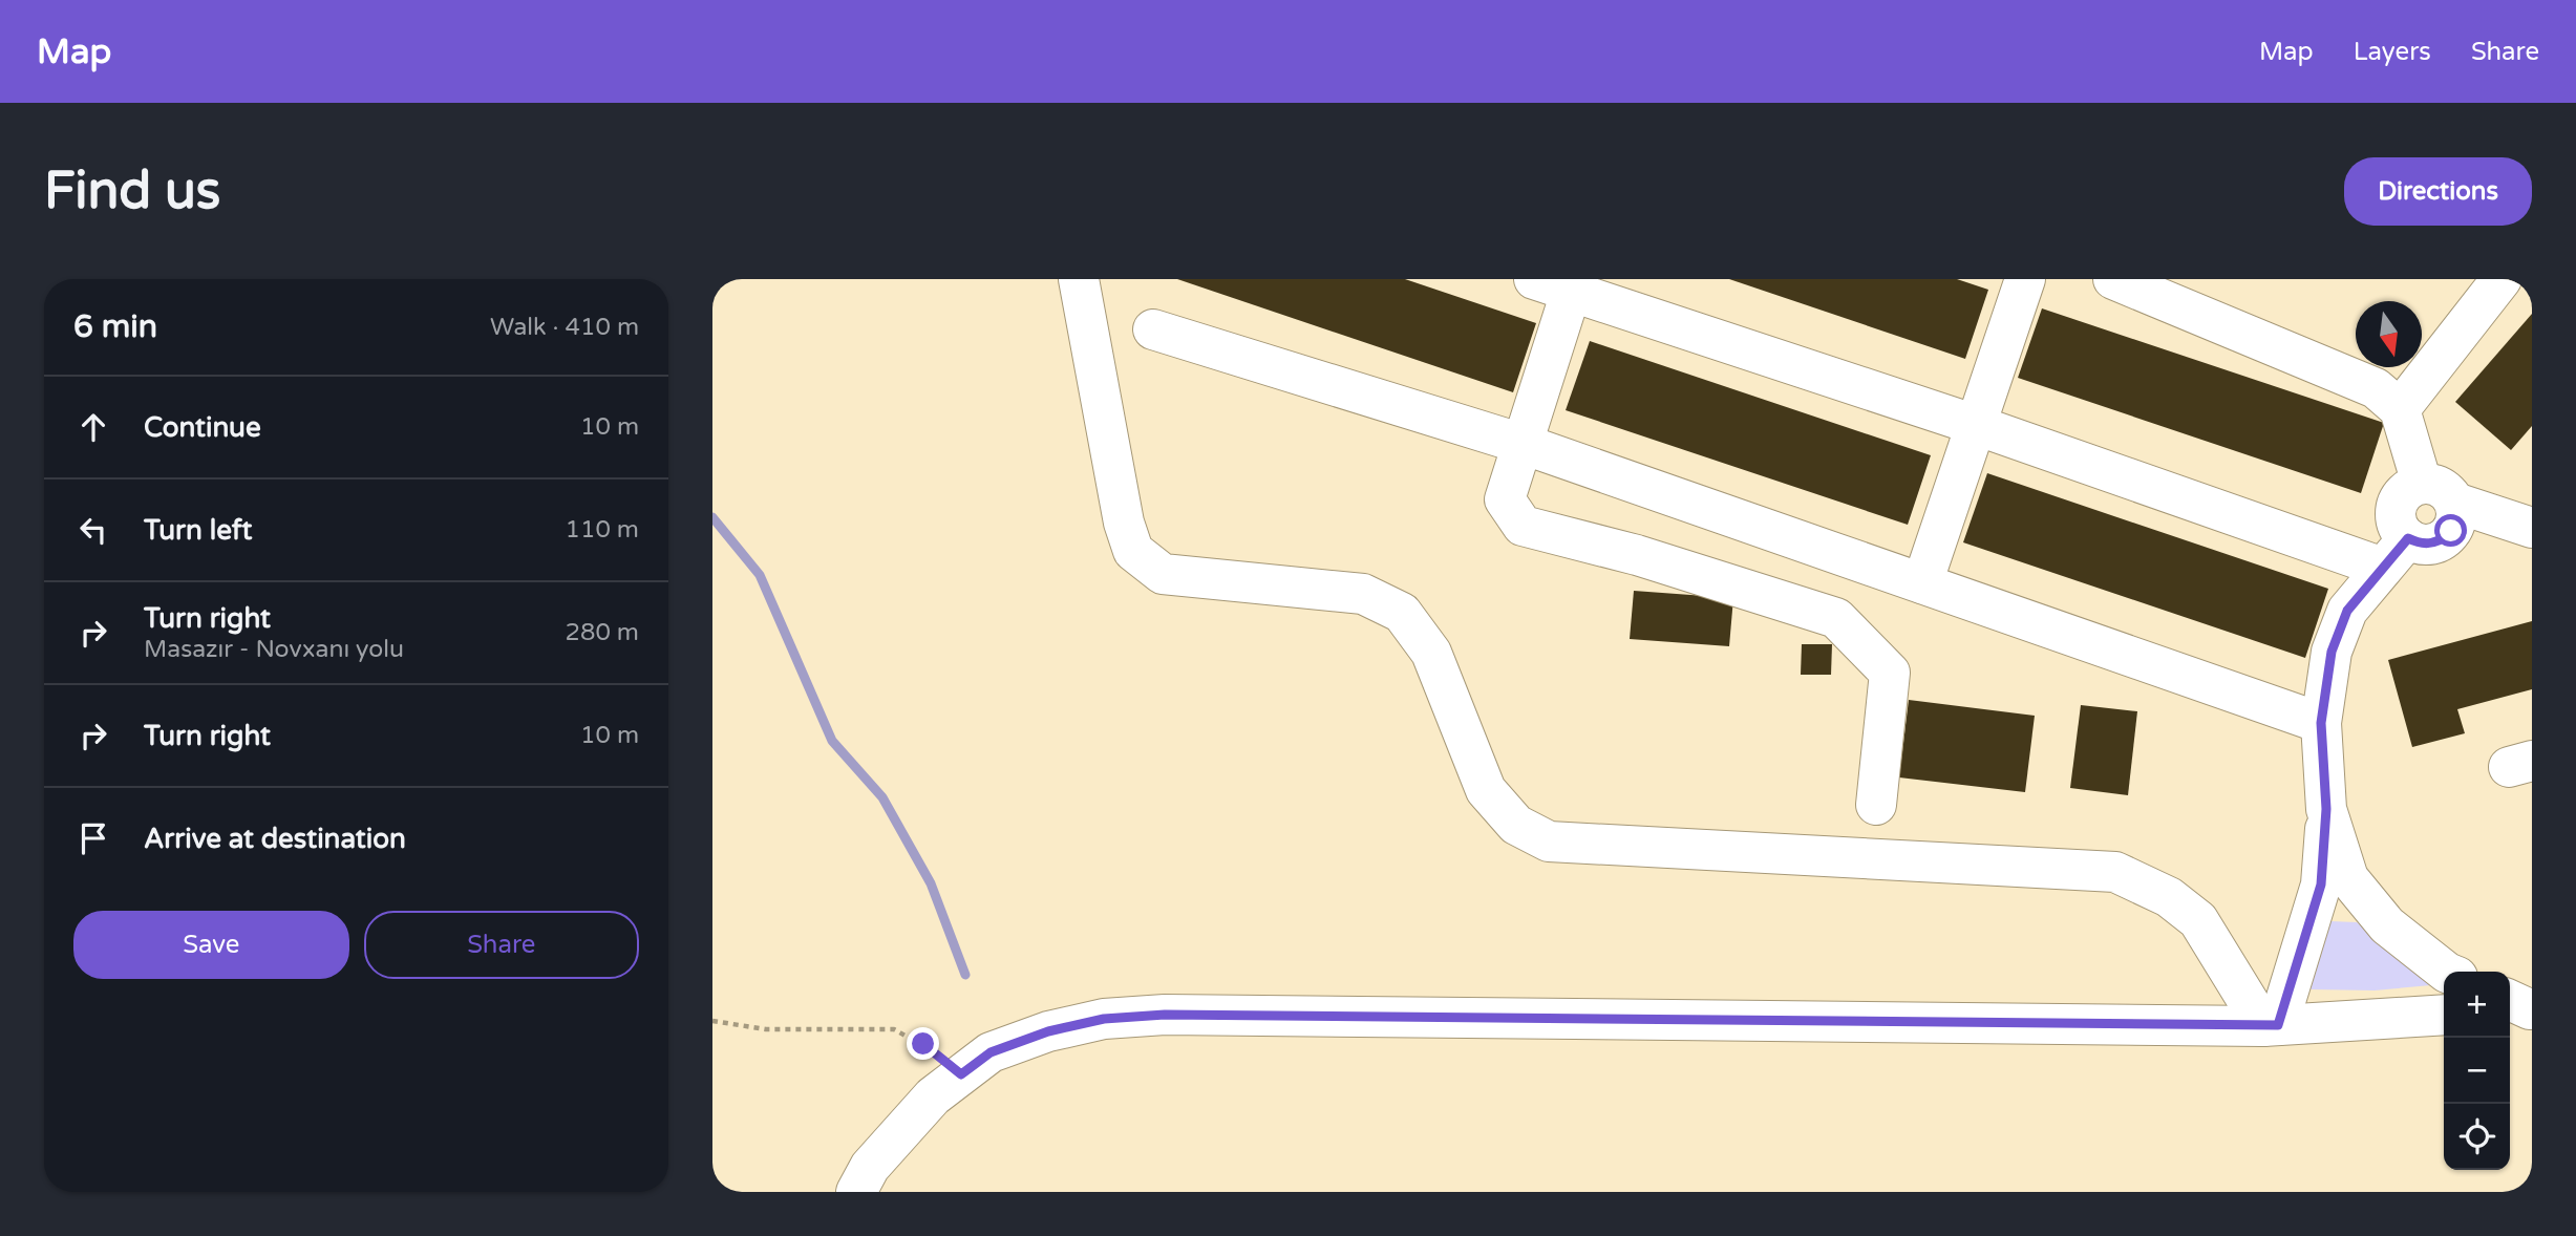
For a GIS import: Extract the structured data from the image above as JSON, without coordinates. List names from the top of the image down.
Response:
{
  "north": "bottom",
  "page": {
    "header": "Map",
    "nav": ["Map", "Layers", "Share"],
    "buttons": [
      "Directions",
      ["Save", "Share"]
    ],
    "title": "Find us",
    "heading": ["6 min", "Walk · 410 m"],
    "list": [
      ["Continue", "10 m"],
      ["Turn left", "110 m"],
      ["Turn right", "Masazır - Novxanı yolu", "280 m"],
      ["Turn right", "10 m"],
      "Arrive at destination"
    ],
    "map_buttons": ["+", "−"]
  }
}
